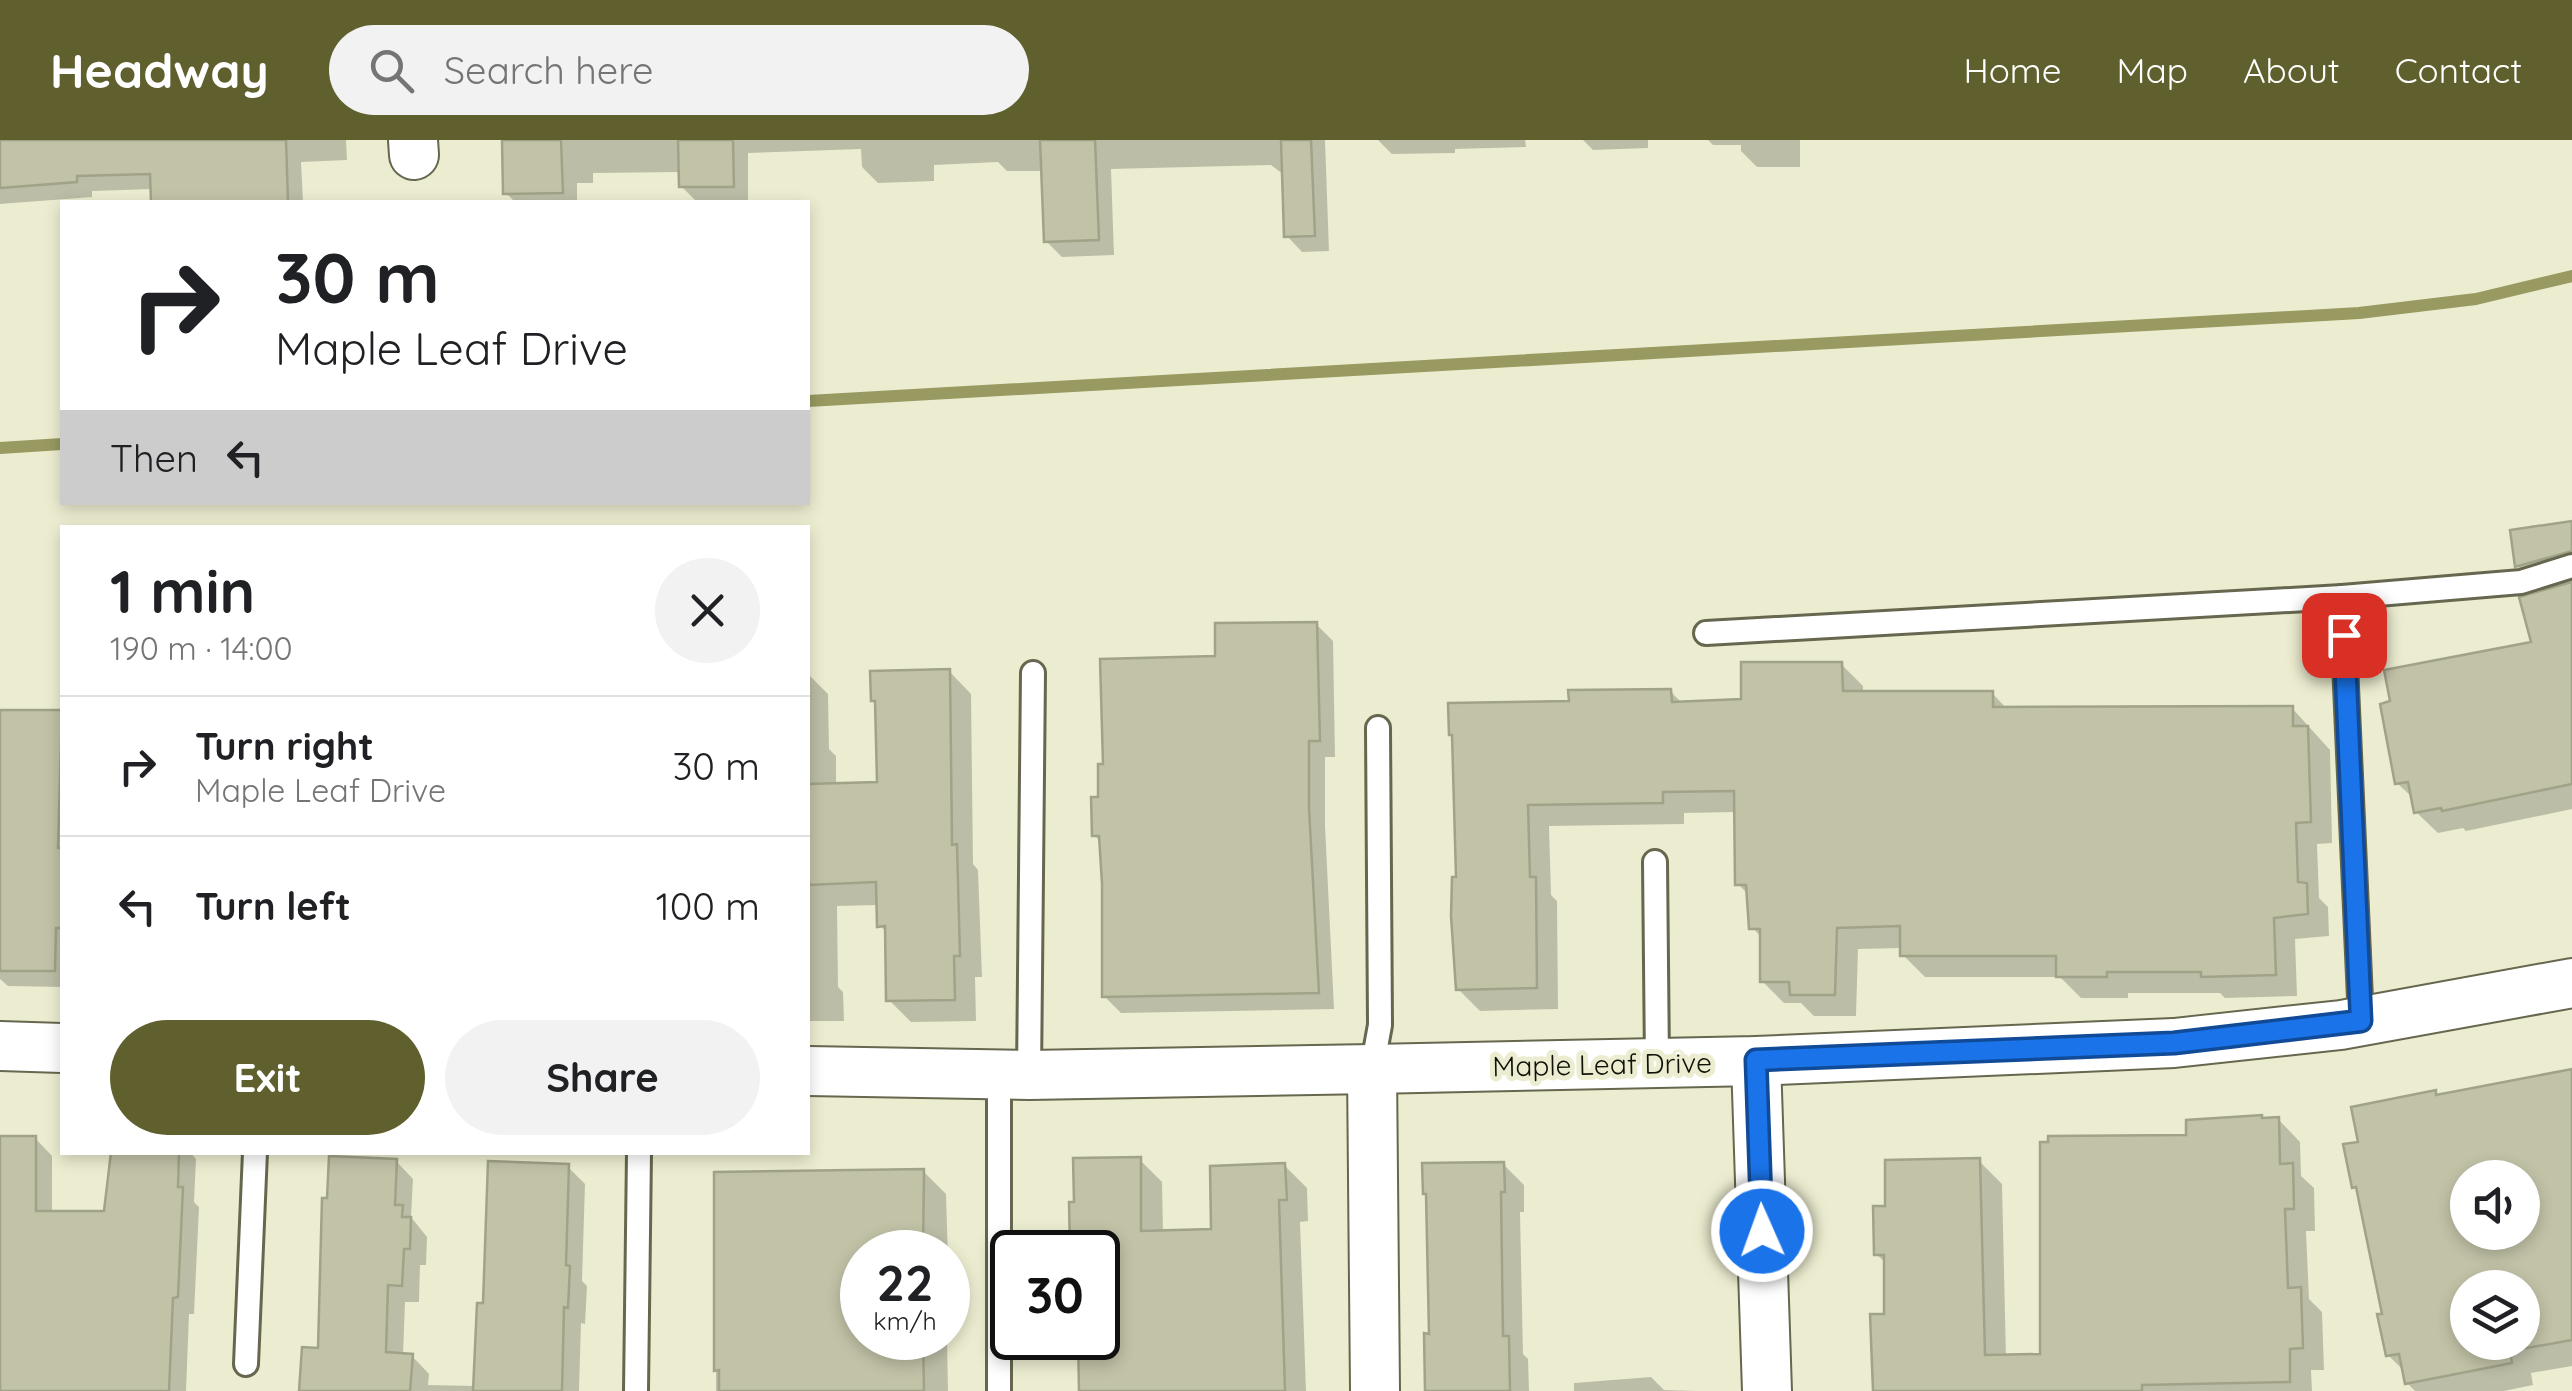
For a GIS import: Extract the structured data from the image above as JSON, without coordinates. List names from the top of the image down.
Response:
{
  "streets": {
    "street": ["Maple Leaf Drive"]
  },
  "page": {
    "header": "Headway",
    "search": "Search here",
    "nav": [
      "Home",
      "Map",
      "About",
      "Contact"
    ],
    "turn": ["30 m", "Maple Leaf Drive"],
    "then": "Then",
    "heading": ["1 min", "190 m · 14:00"],
    "list": [
      {
        "name": "Turn right",
        "note": "Maple Leaf Drive",
        "value": "30 m"
      },
      {
        "name": "Turn left",
        "value": "100 m"
      }
    ],
    "buttons": ["Exit", "Share"],
    "speed": "22 km/h",
    "limit": "30"
  }
}
